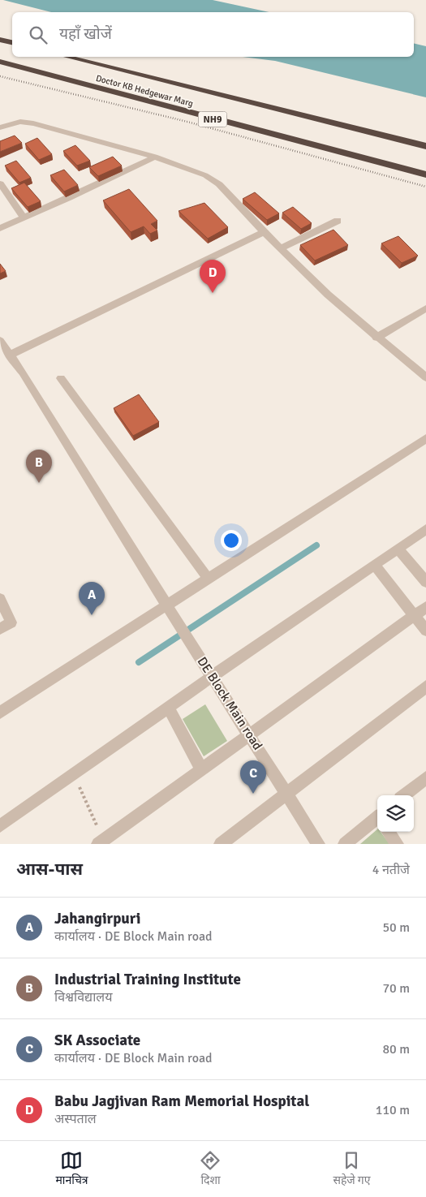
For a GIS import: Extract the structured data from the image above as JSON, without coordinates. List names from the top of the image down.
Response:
{
  "streets": {
    "highway": ["Doctor KB Hedgewar Marg", "NH9"],
    "street": ["DE Block Main road"]
  },
  "page": {
    "search": "यहाँ खोजें",
    "pins": [
      "D",
      "B",
      "A",
      "C"
    ],
    "heading": ["आस-पास", "4 नतीजे"],
    "list": [
      {
        "mark": "A",
        "name": "Jahangirpuri",
        "note": "कार्यालय · DE Block Main road",
        "value": "50 m"
      },
      {
        "mark": "B",
        "name": "Industrial Training Institute",
        "note": "विश्वविद्यालय",
        "value": "70 m"
      },
      {
        "mark": "C",
        "name": "SK Associate",
        "note": "कार्यालय · DE Block Main road",
        "value": "80 m"
      },
      {
        "mark": "D",
        "name": "Babu Jagjivan Ram Memorial Hospital",
        "note": "अस्पताल",
        "value": "110 m"
      }
    ],
    "nav": ["मानचित्र", "दिशा", "सहेजे गए"]
  }
}
